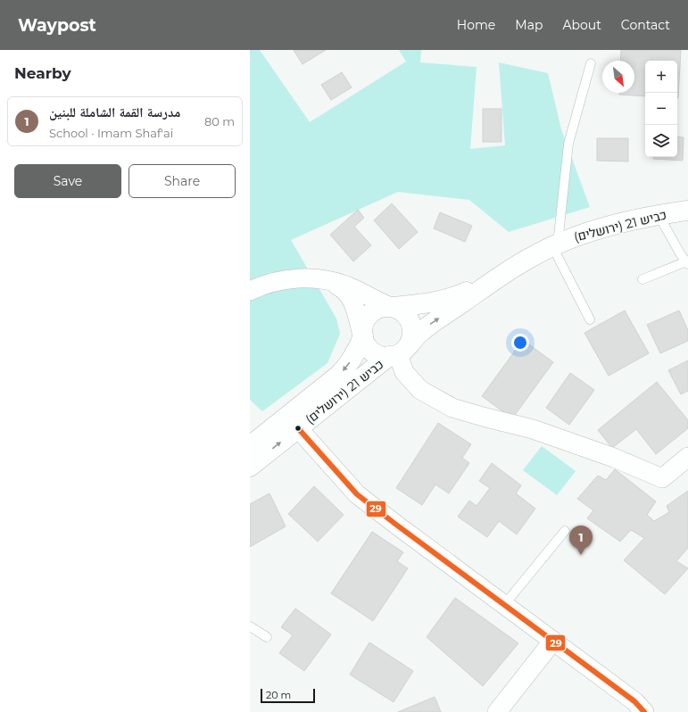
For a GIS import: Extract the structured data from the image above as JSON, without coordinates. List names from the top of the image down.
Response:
{
  "streets": {
    "main road": ["כביש 21 (ירושלים)"]
  },
  "lines": ["transit line 29"],
  "scale_bar": "20 m",
  "north": "bottom right",
  "page": {
    "header": "Waypost",
    "nav": [
      "Home",
      "Map",
      "About",
      "Contact"
    ],
    "heading": "Nearby",
    "map_buttons": ["+", "−"],
    "list": [
      {
        "mark": "1",
        "name": "مدرسة القمة الشاملة للبنين",
        "note": "School · Imam Shaf'ai",
        "value": "80 m"
      }
    ],
    "buttons": ["Save", "Share"],
    "pins": "1",
    "scale": "20 m"
  }
}
